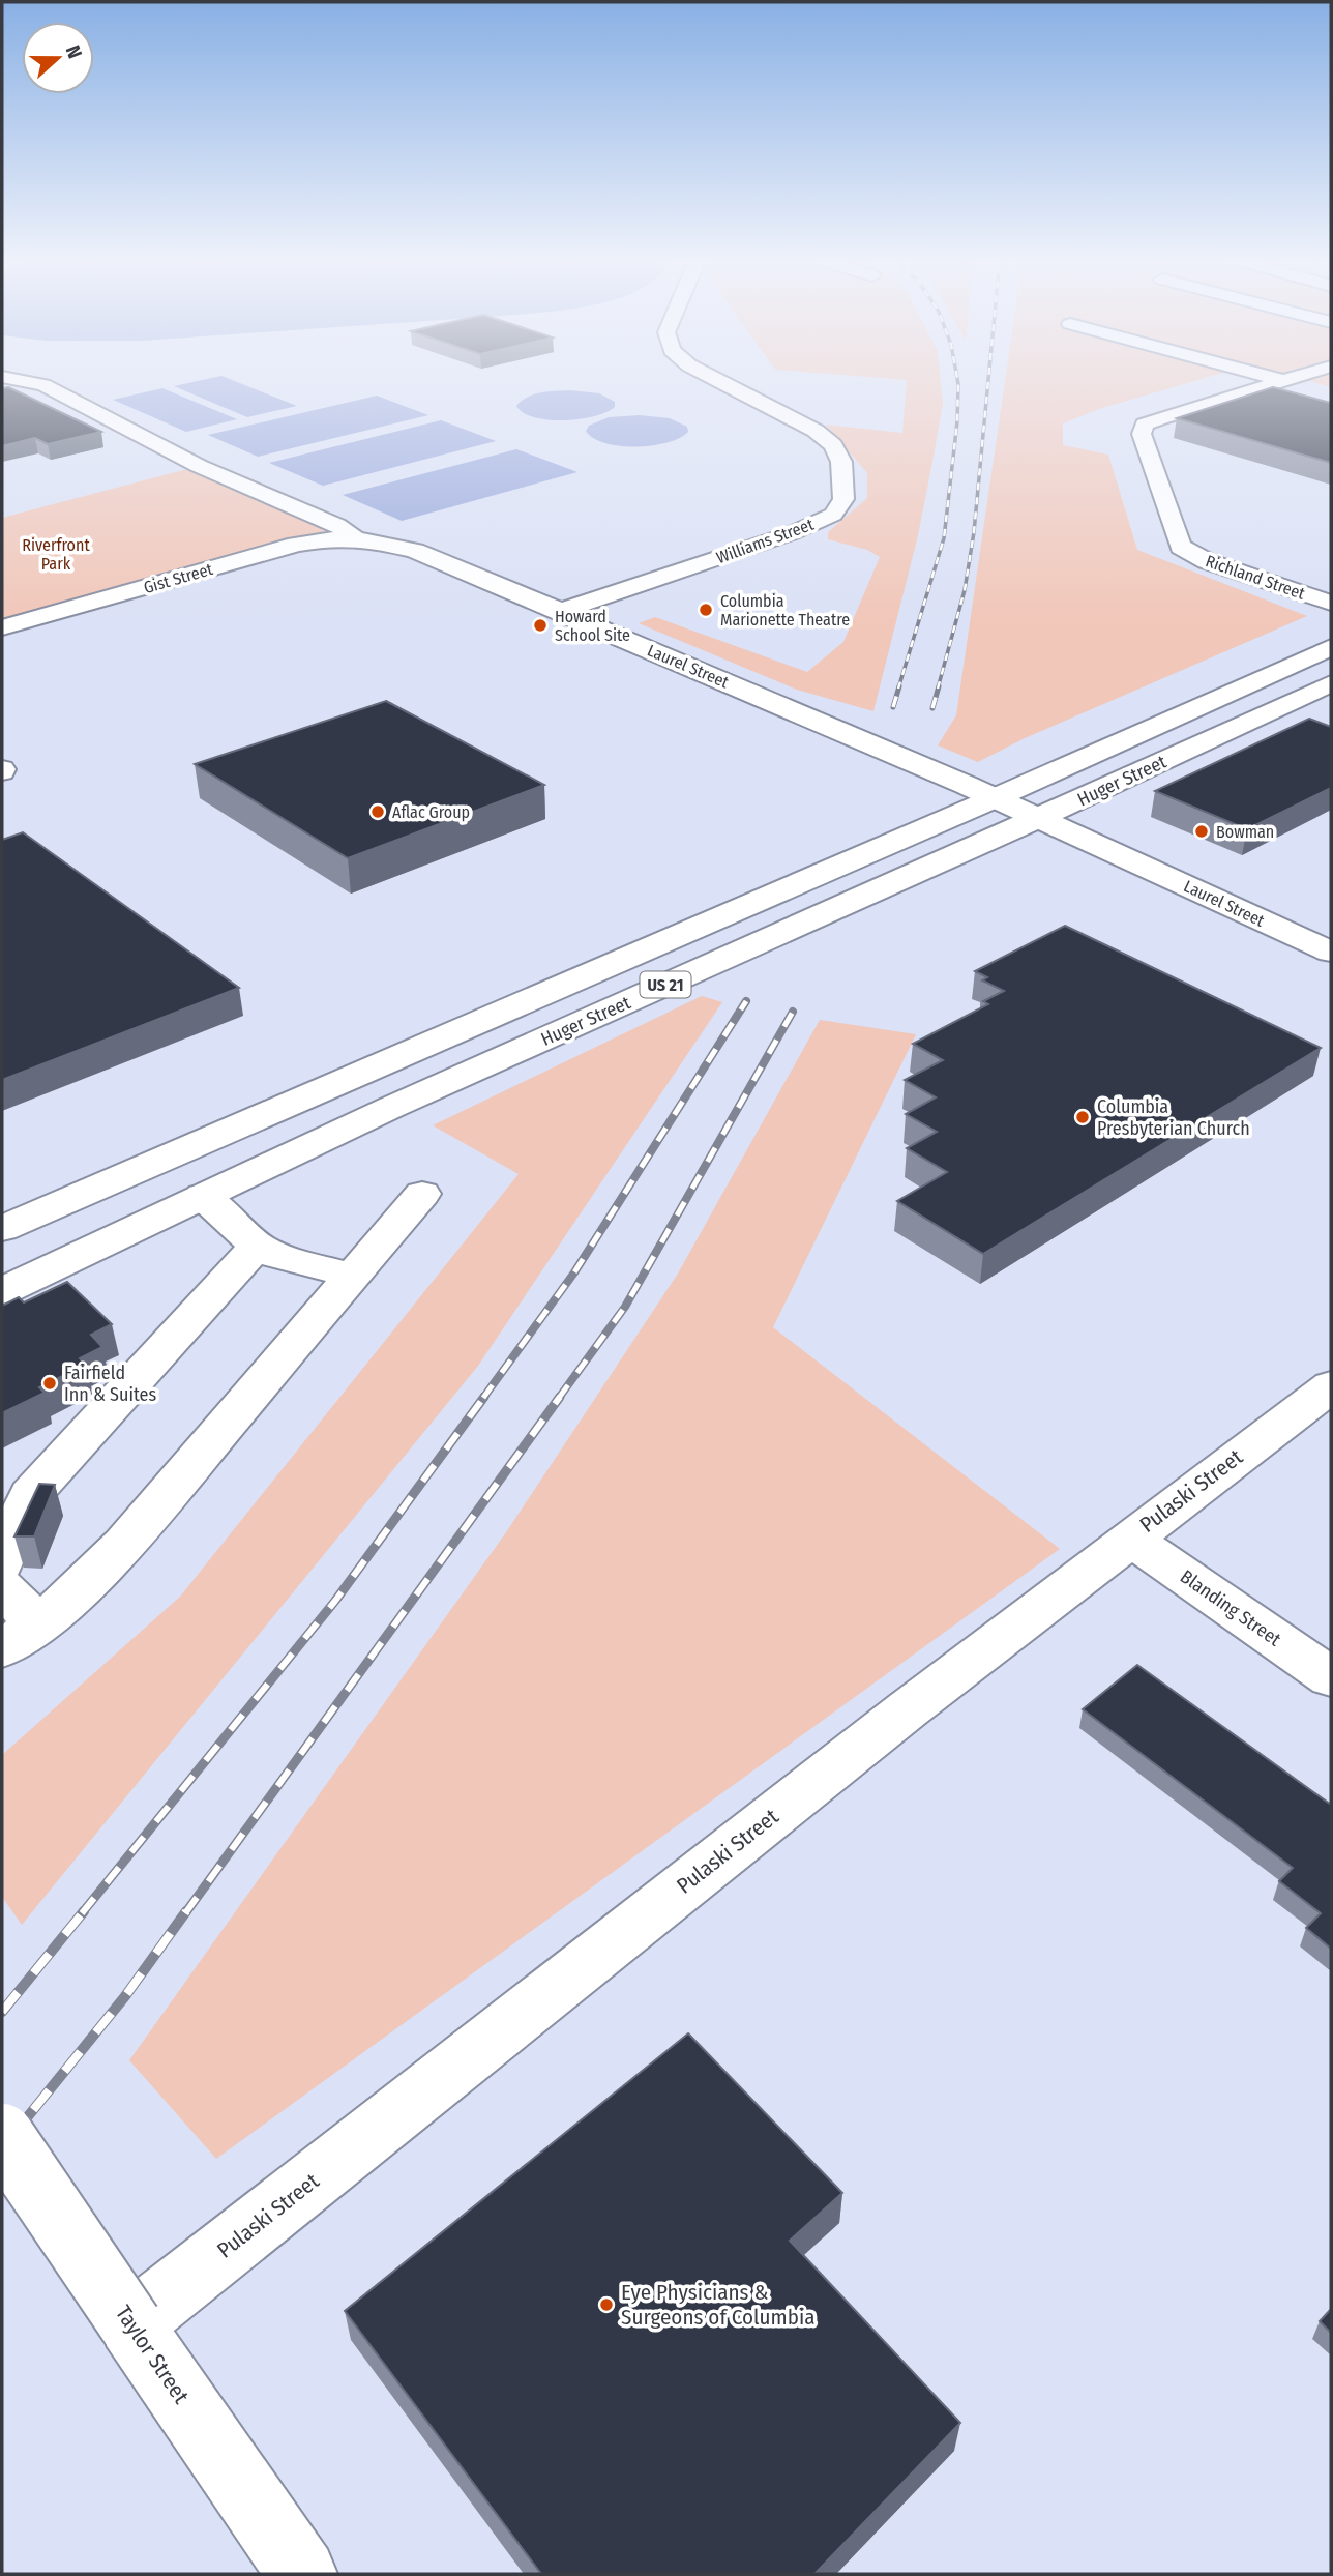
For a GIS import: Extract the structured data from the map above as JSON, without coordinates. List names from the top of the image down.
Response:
{
  "streets": {
    "main road": [
      "Williams Street",
      "Richland Street",
      "Gist Street",
      "Laurel Street",
      "Huger Street",
      "US 21",
      "Pulaski Street",
      "Blanding Street",
      "Taylor Street"
    ]
  },
  "crossings": [
    ["Williams Street", "Laurel Street"],
    ["Gist Street", "Laurel Street"],
    ["Laurel Street", "Huger Street"],
    ["Pulaski Street", "Blanding Street"],
    ["Pulaski Street", "Taylor Street"]
  ],
  "parks": ["Riverfront Park"],
  "places": [
    "Columbia Marionette Theatre",
    "Howard School Site",
    "Aflac Group",
    "Bowman",
    "Columbia Presbyterian Church",
    "Fairfield Inn & Suites",
    "Eye Physicians & Surgeons of Columbia"
  ],
  "north": "right"
}
